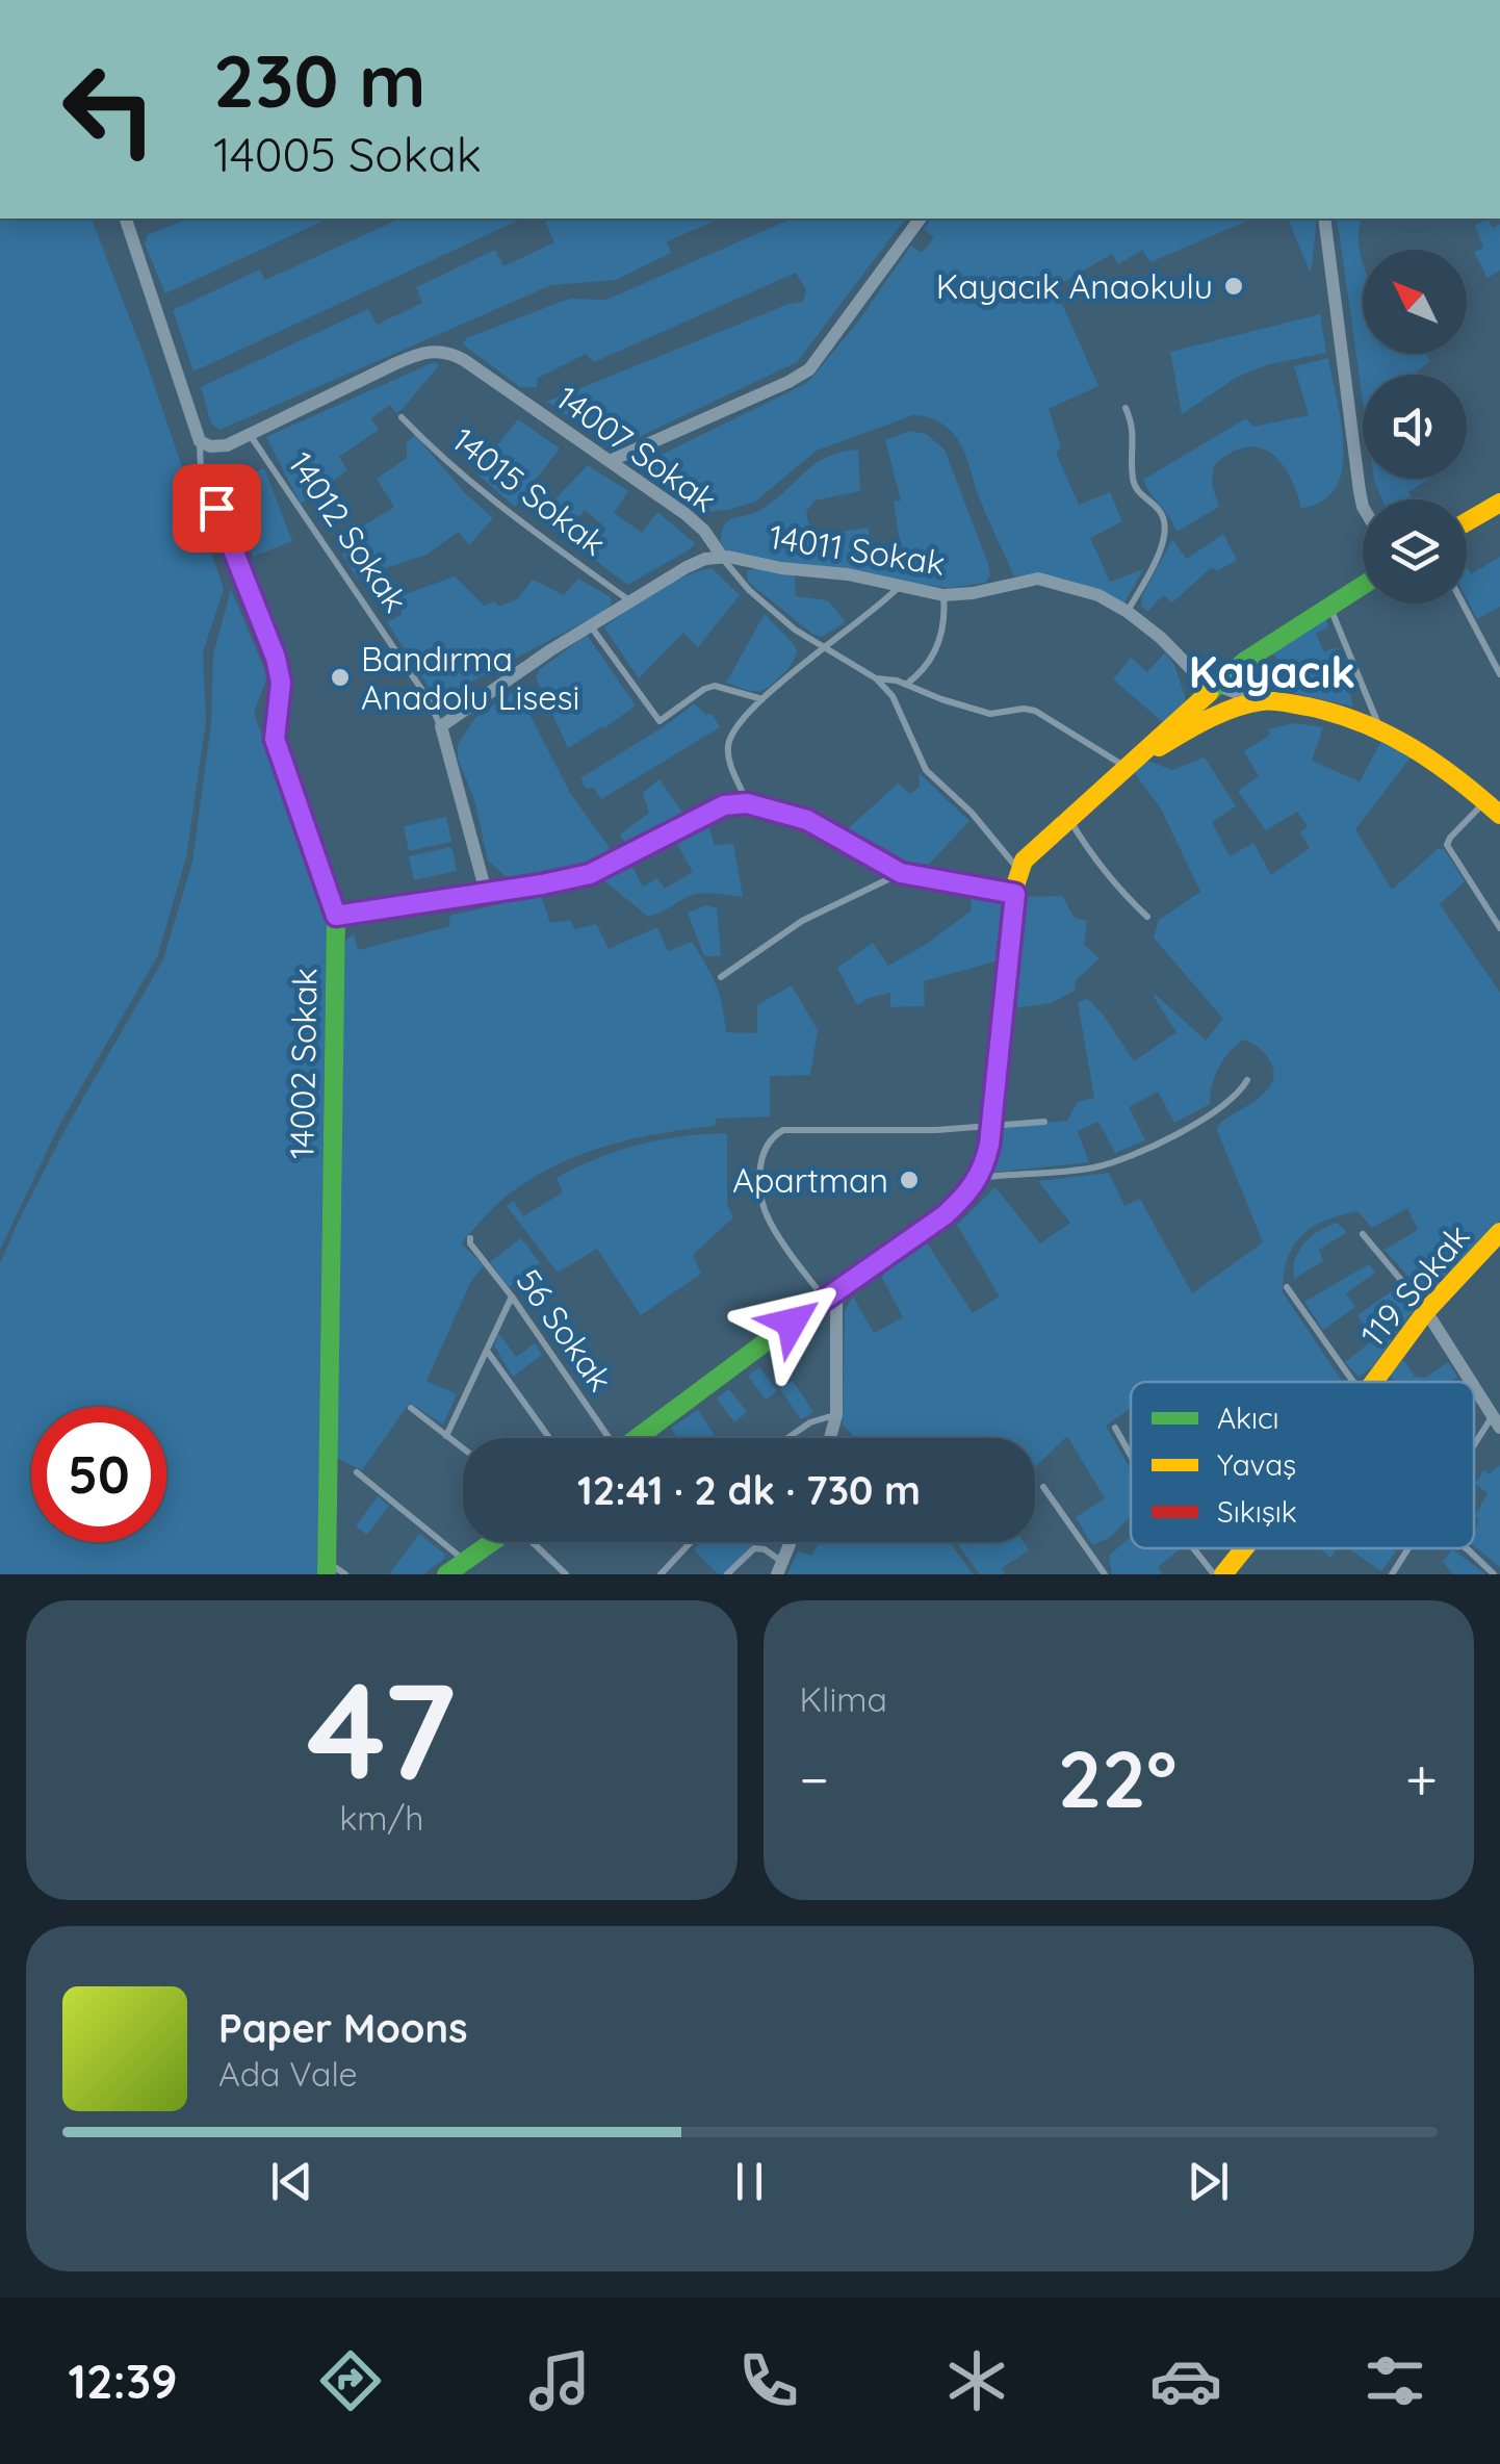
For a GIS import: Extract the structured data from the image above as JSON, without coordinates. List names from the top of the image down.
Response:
{
  "streets": {
    "street": [
      "14007 Sokak",
      "14012 Sokak",
      "14011 Sokak",
      "14002 Sokak",
      "119 Sokak"
    ],
    "lane": ["14015 Sokak", "56 Sokak"]
  },
  "crossings": [
    ["14007 Sokak", "14012 Sokak"],
    ["14007 Sokak", "14011 Sokak"],
    ["14007 Sokak", "14002 Sokak"],
    ["14015 Sokak", "14011 Sokak"],
    ["14012 Sokak", "14011 Sokak"]
  ],
  "districts": ["Kayacık"],
  "places": ["Kayacık Anaokulu", "Bandırma Anadolu Lisesi", "Apartman"],
  "legend": ["Akıcı", "Yavaş", "Sıkışık"],
  "north": "top left",
  "page": {
    "turn": ["230 m", "14005 Sokak"],
    "limit": "50",
    "trip": "12:41 · 2 dk · 730 m",
    "tile": [
      ["47", "km/h"],
      "Klima"
    ],
    "heat": ["−", "22°", "+"],
    "song": ["Paper Moons", "Ada Vale"],
    "tabs": "12:39"
  }
}
